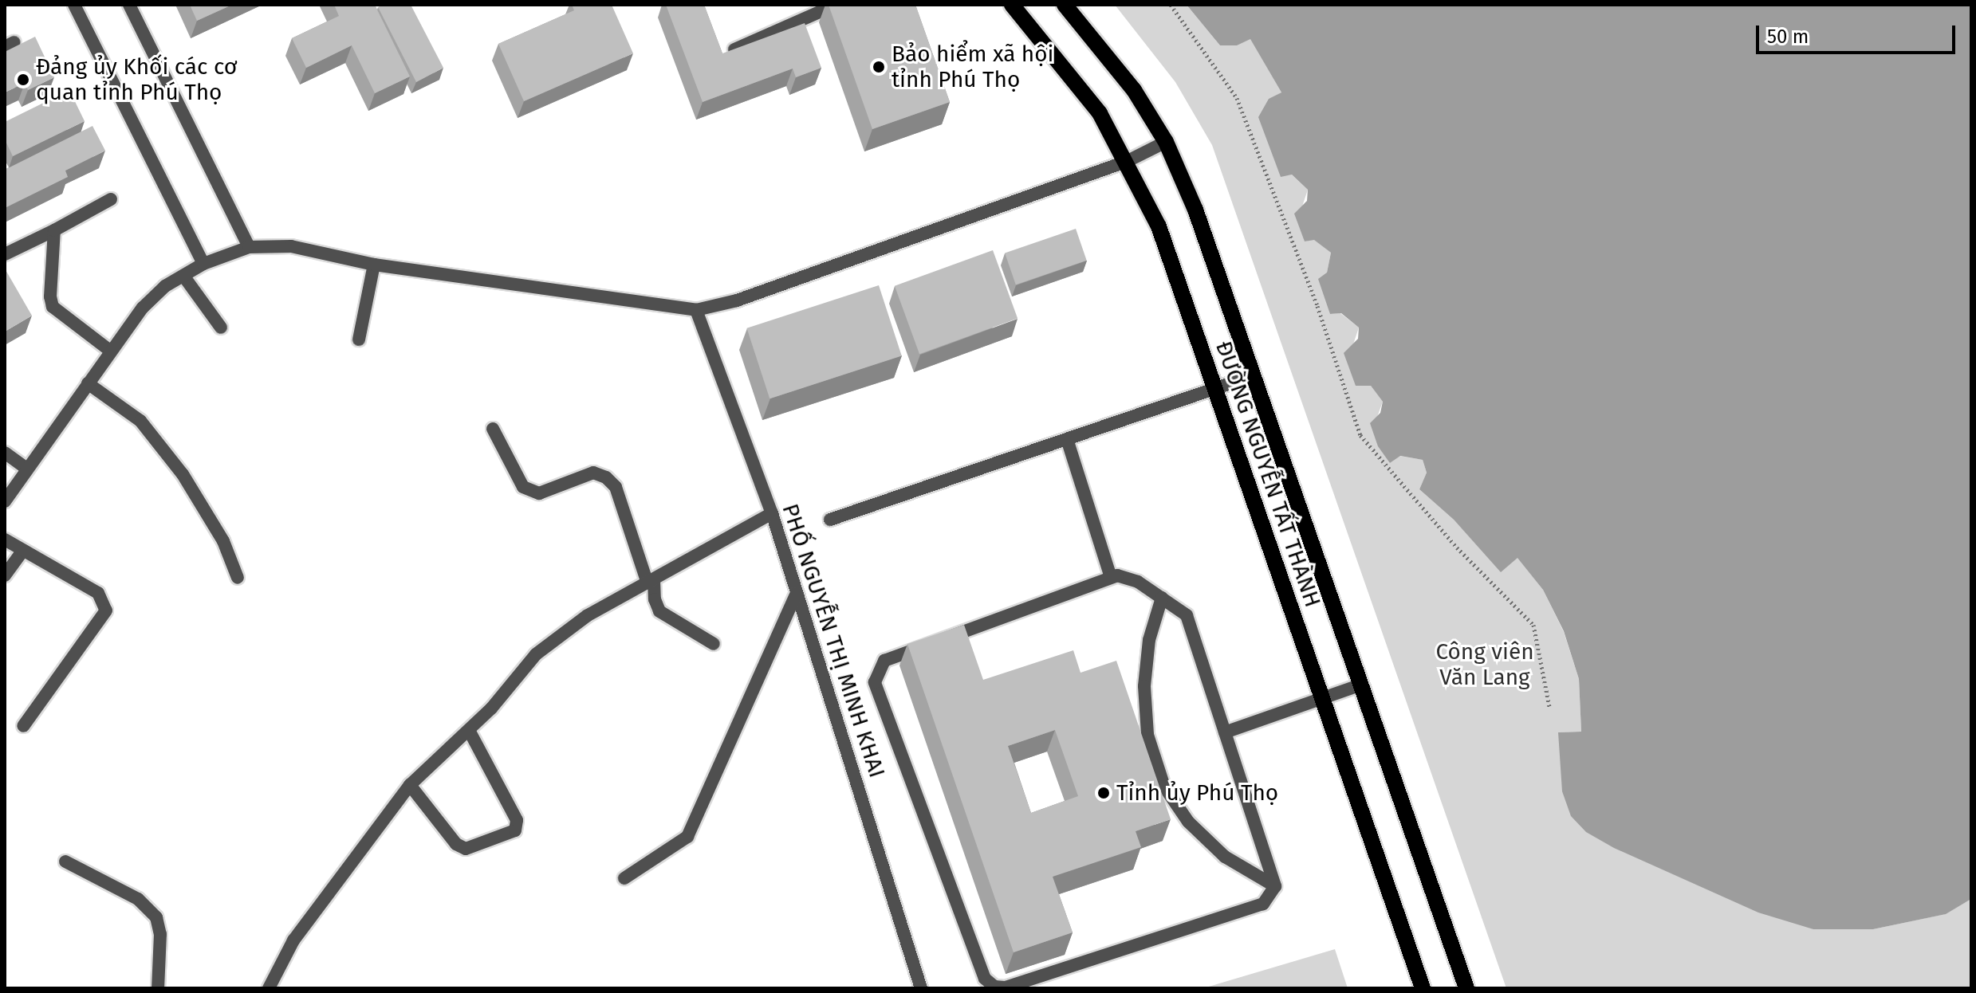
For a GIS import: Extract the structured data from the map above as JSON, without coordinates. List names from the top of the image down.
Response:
{
  "streets": {
    "main road": ["ĐƯỜNG NGUYỄN TẤT THÀNH"],
    "street": ["PHỐ NGUYỄN THỊ MINH KHAI"]
  },
  "parks": ["Công viên Văn Lang"],
  "places": ["Bảo hiểm xã hội tỉnh Phú Thọ", "Đảng ủy Khối các cơ quan tỉnh Phú Thọ", "Tỉnh ủy Phú Thọ"],
  "scale_bar": "50 m"
}
